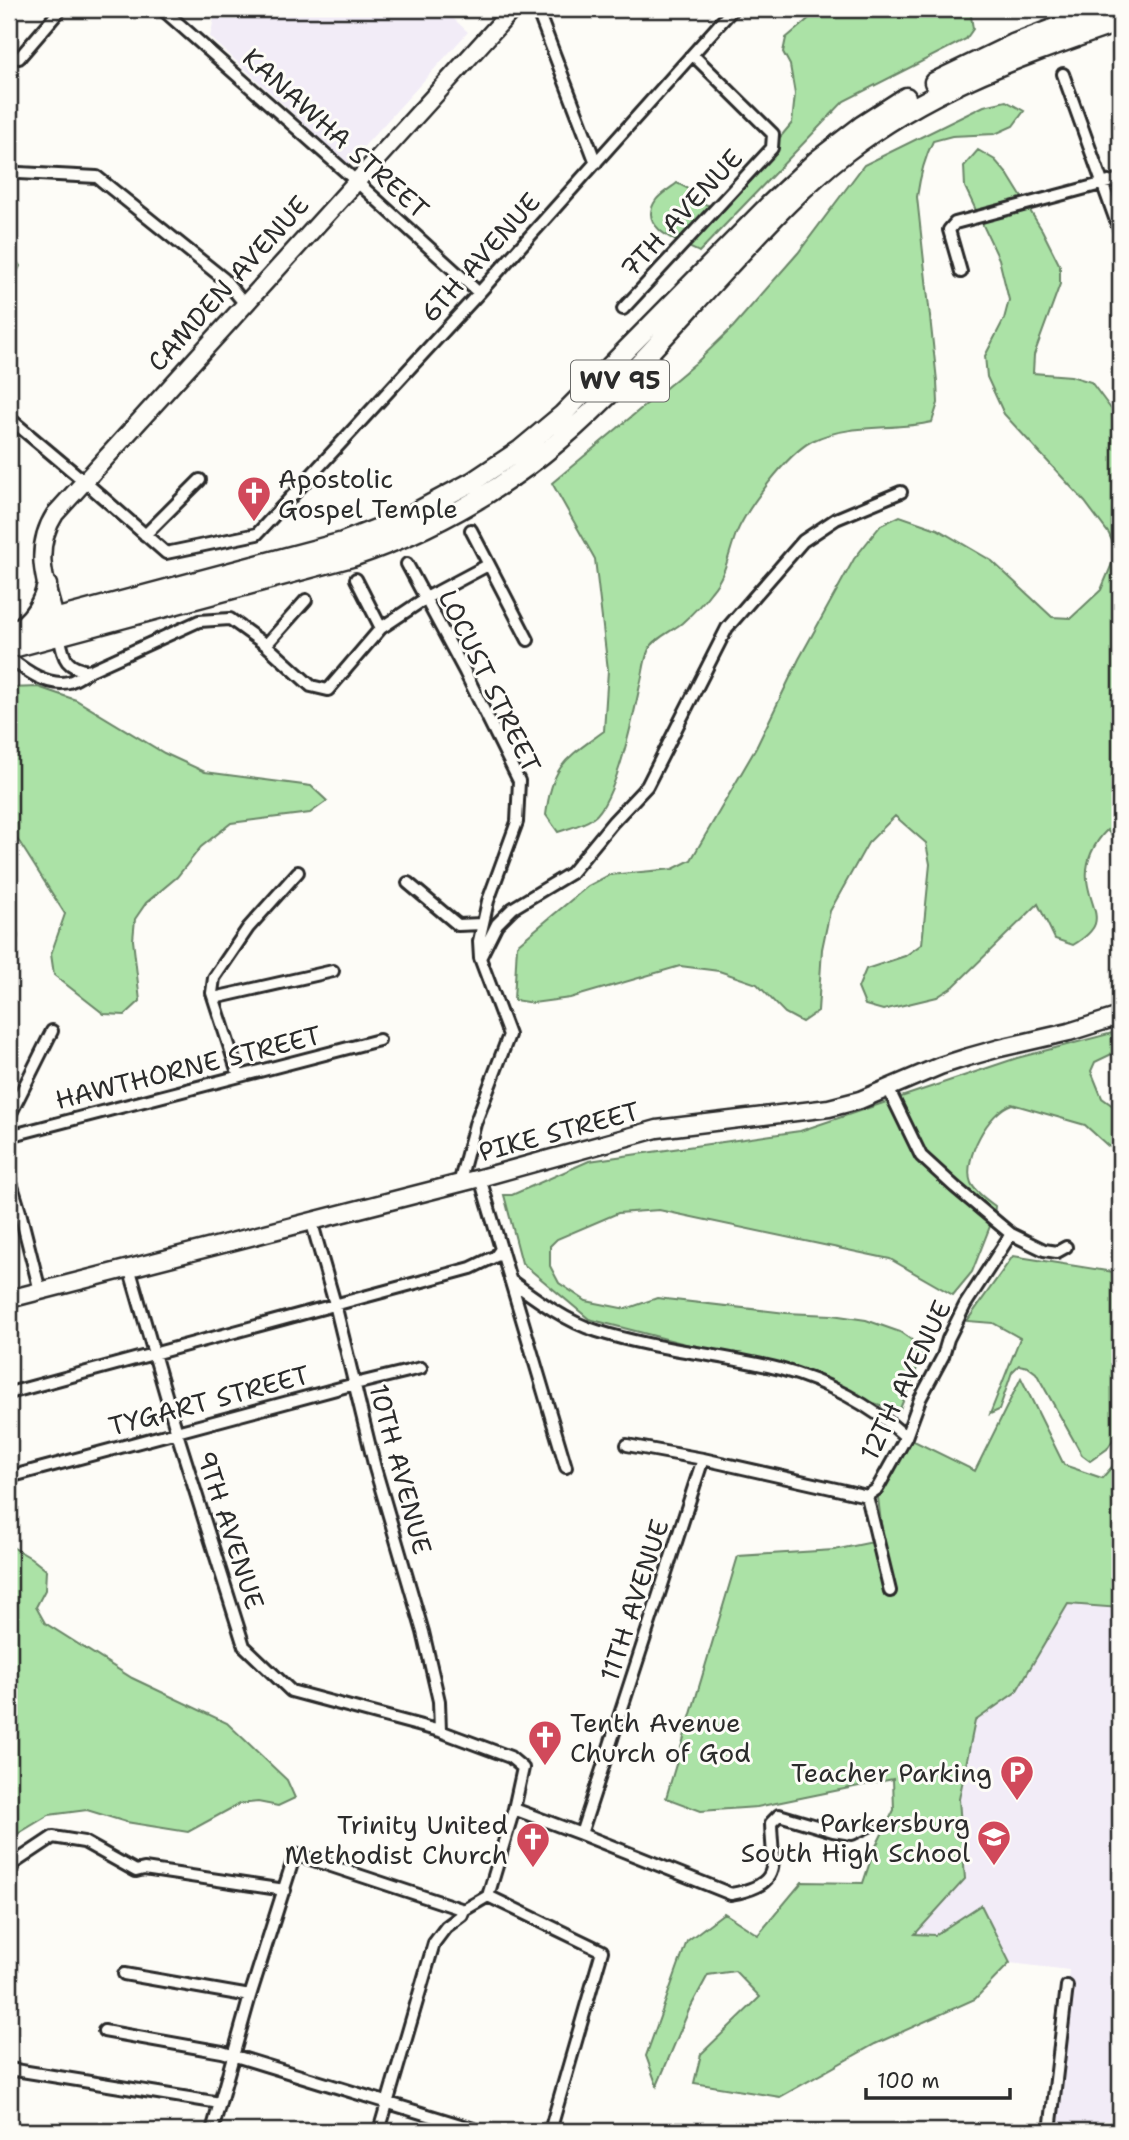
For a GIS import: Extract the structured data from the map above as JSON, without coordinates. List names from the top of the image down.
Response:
{
  "streets": {
    "main road": ["CAMDEN AVENUE", "WV 95", "PIKE STREET"],
    "street": [
      "KANAWHA STREET",
      "7TH AVENUE",
      "6TH AVENUE",
      "LOCUST STREET",
      "HAWTHORNE STREET",
      "12TH AVENUE",
      "TYGART STREET",
      "10TH AVENUE",
      "9TH AVENUE",
      "11TH AVENUE"
    ]
  },
  "crossings": [
    ["KANAWHA STREET", "6TH AVENUE"],
    ["KANAWHA STREET", "CAMDEN AVENUE"],
    ["7TH AVENUE", "6TH AVENUE"],
    ["CAMDEN AVENUE", "WV 95"],
    ["PIKE STREET", "10TH AVENUE"],
    ["PIKE STREET", "9TH AVENUE"],
    ["TYGART STREET", "10TH AVENUE"],
    ["TYGART STREET", "9TH AVENUE"],
    ["10TH AVENUE", "9TH AVENUE"]
  ],
  "places": {
    "church": ["Apostolic Gospel Temple", "Tenth Avenue Church of God", "Trinity United Methodist Church"],
    "parking": ["Teacher Parking"],
    "school or university": ["Parkersburg South High School"]
  },
  "scale_bar": "100 m"
}
